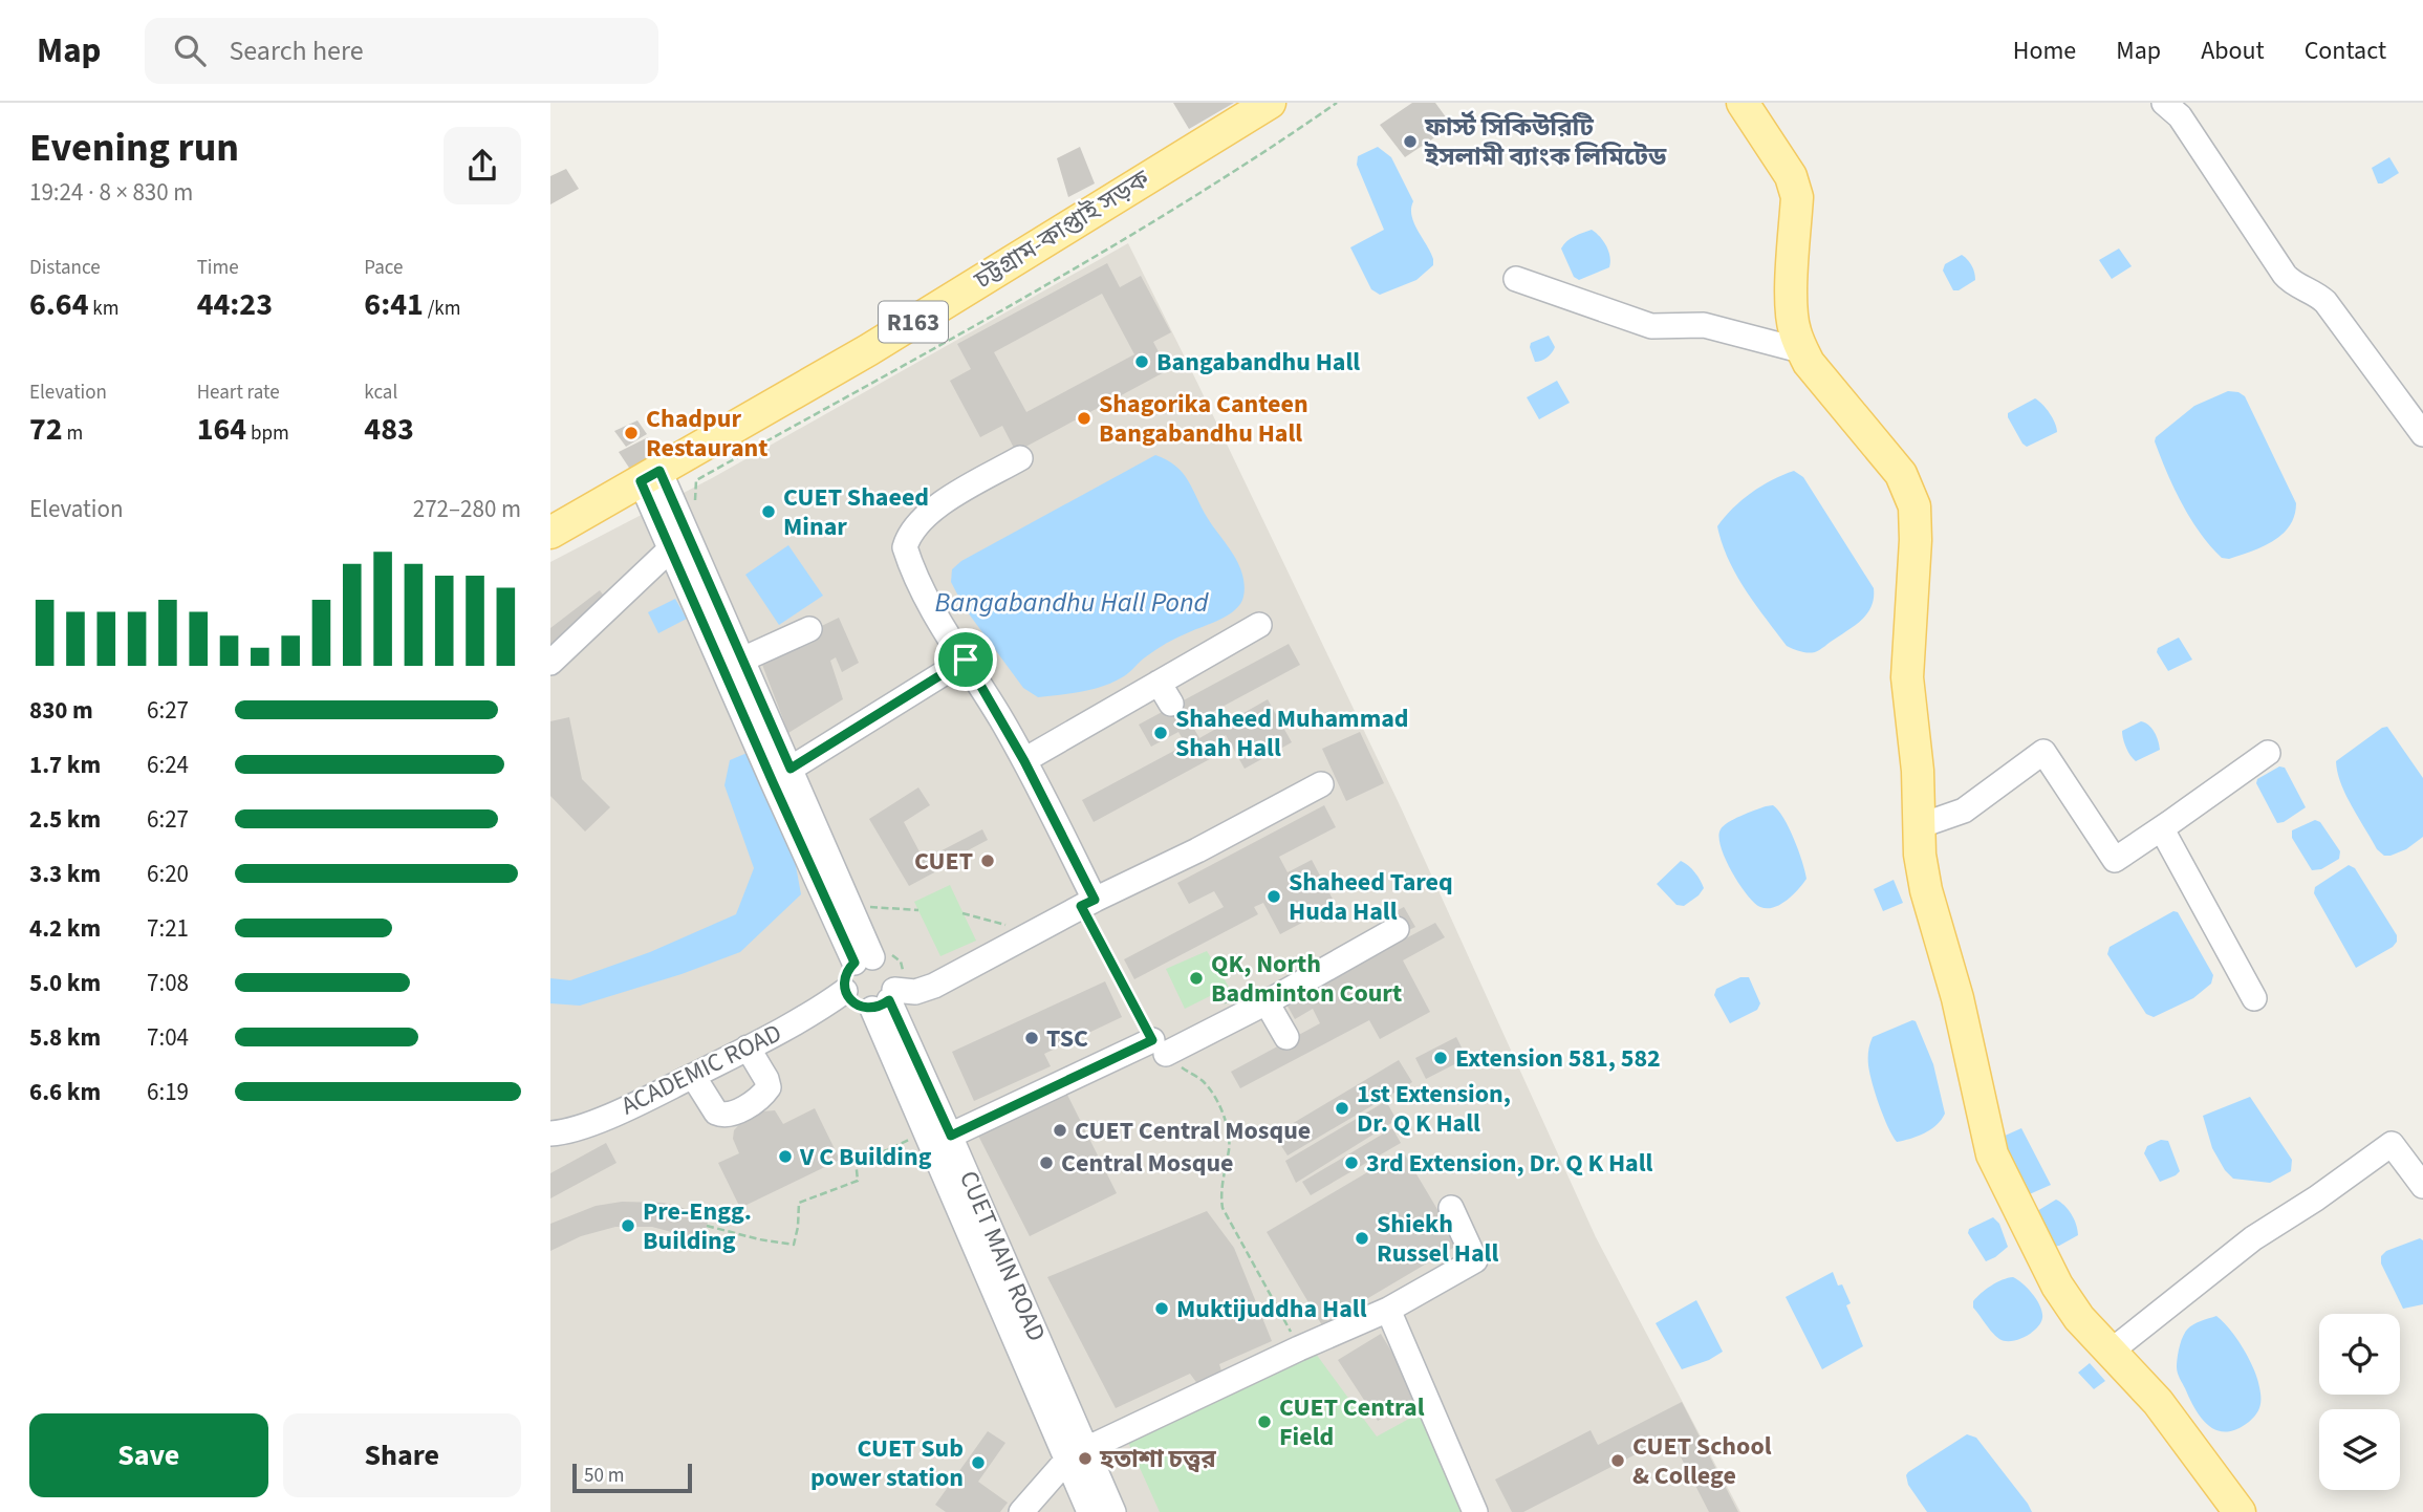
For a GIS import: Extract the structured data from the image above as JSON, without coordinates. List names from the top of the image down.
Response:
{
  "streets": {
    "main road": ["চট্টগ্রাম-কাপ্তাই সড়ক", "R163"],
    "street": ["ACADEMIC ROAD", "CUET MAIN ROAD"]
  },
  "crossings": [
    ["ACADEMIC ROAD", "CUET MAIN ROAD"]
  ],
  "water": ["Bangabandhu Hall Pond"],
  "places": [
    "ফার্স্ট সিকিউরিটি ইসলামী ব্যাংক লিমিটেড",
    "Bangabandhu Hall",
    "Shagorika Canteen Bangabandhu Hall",
    "Chadpur Restaurant",
    "CUET Shaeed Minar",
    "Shaheed Muhammad Shah Hall",
    "CUET",
    "Shaheed Tareq Huda Hall",
    "QK, North Badminton Court",
    "TSC",
    "Extension 581, 582",
    "1st Extension, Dr. Q K Hall",
    "CUET Central Mosque",
    "V C Building",
    "Central Mosque",
    "3rd Extension, Dr. Q K Hall",
    "Pre-Engg. Building",
    "Shiekh Russel Hall",
    "Muktijuddha Hall",
    "CUET Central Field",
    "হতাশা চত্ত্বর",
    "CUET School & College",
    "CUET Sub power station"
  ],
  "scale_bar": "50 m",
  "page": {
    "header": "Map",
    "search": "Search here",
    "nav": [
      "Home",
      "Map",
      "About",
      "Contact"
    ],
    "heading": ["Evening run", "19:24 · 8 × 830 m"],
    "stats": [
      ["Distance", "6.64 km"],
      ["Time", "44:23"],
      ["Pace", "6:41 /km"],
      ["Elevation", "72 m"],
      ["Heart rate", "164 bpm"],
      ["kcal", "483"]
    ],
    "chart": ["Elevation", "272–280 m"],
    "list": [
      {
        "name": "830 m",
        "note": "6:27"
      },
      {
        "name": "1.7 km",
        "note": "6:24"
      },
      {
        "name": "2.5 km",
        "note": "6:27"
      },
      {
        "name": "3.3 km",
        "note": "6:20"
      },
      {
        "name": "4.2 km",
        "note": "7:21"
      },
      {
        "name": "5.0 km",
        "note": "7:08"
      },
      {
        "name": "5.8 km",
        "note": "7:04"
      },
      {
        "name": "6.6 km",
        "note": "6:19"
      }
    ],
    "buttons": ["Save", "Share"],
    "scale": "50 m"
  }
}
